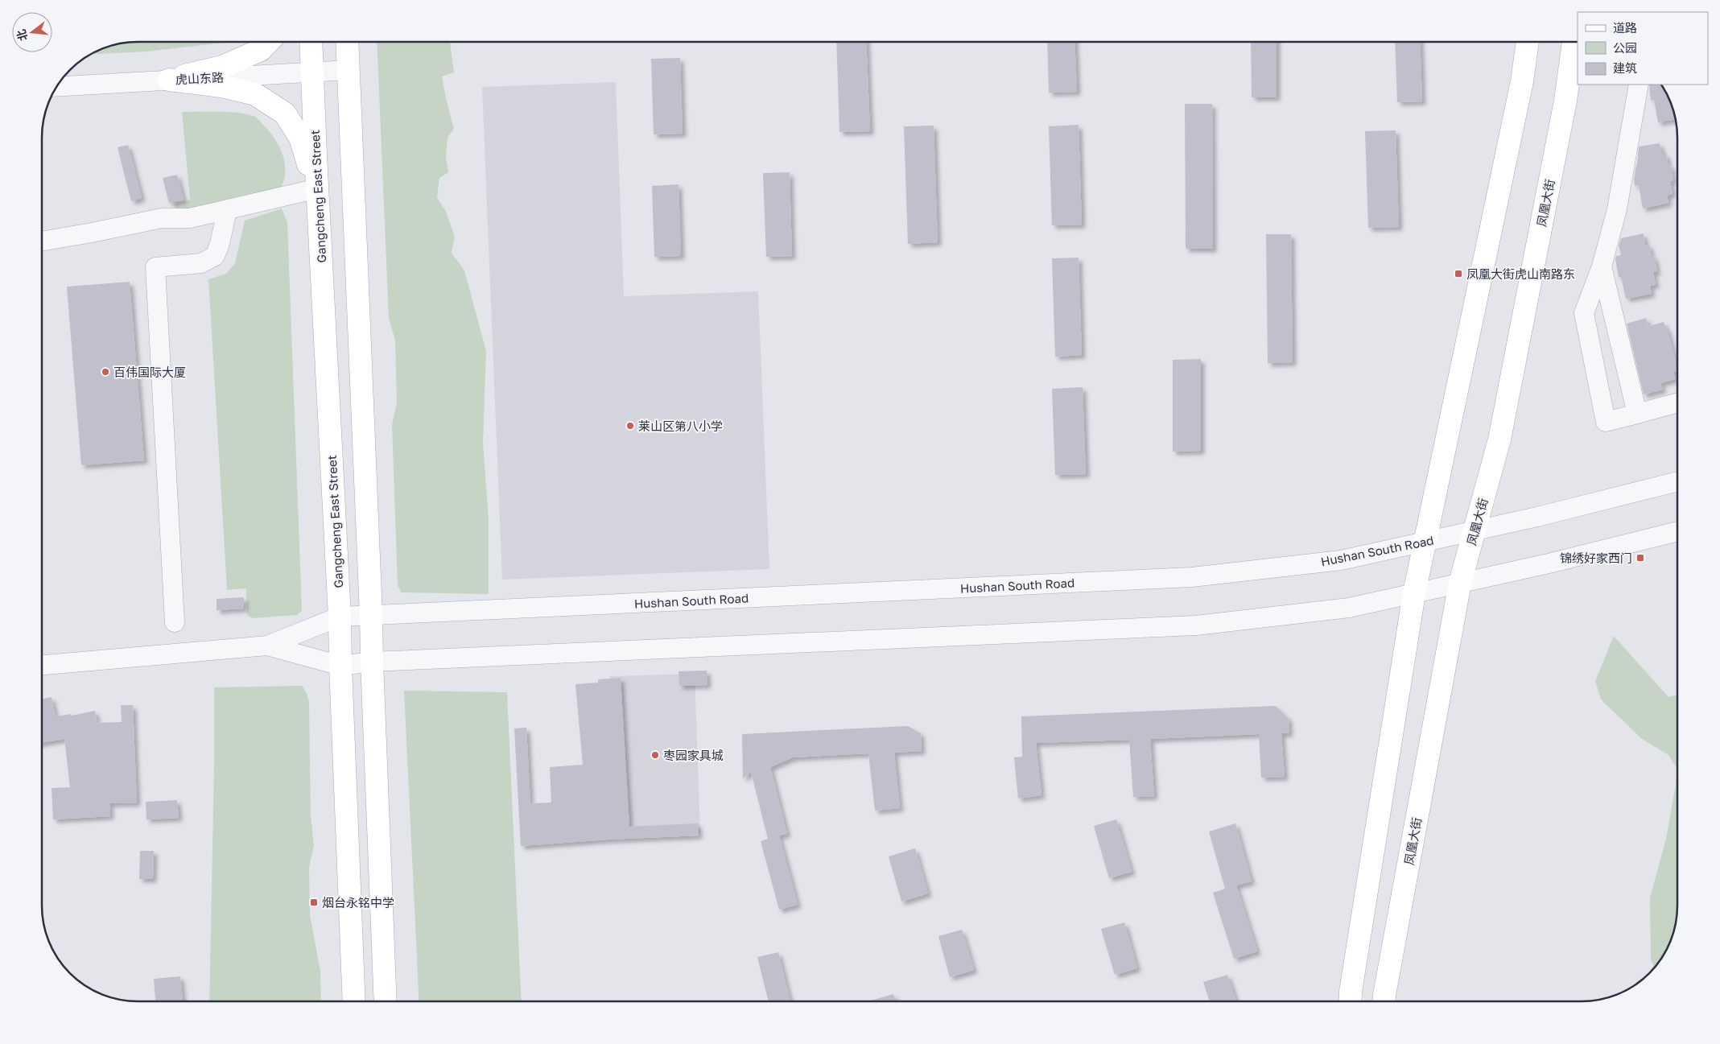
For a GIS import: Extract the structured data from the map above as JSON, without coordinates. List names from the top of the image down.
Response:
{
  "streets": {
    "main road": ["Gangcheng East Street", "凤凰大街"],
    "street": ["虎山东路", "Hushan South Road"]
  },
  "crossings": [
    ["虎山东路", "Gangcheng East Street"],
    ["Gangcheng East Street", "Hushan South Road"],
    ["凤凰大街", "Hushan South Road"]
  ],
  "places": {
    "transit": ["凤凰大街虎山南路东", "锦绣好家西门", "烟台永铭中学"],
    "other": ["百伟国际大厦", "莱山区第八小学", "枣园家具城"]
  },
  "legend": ["道路", "公园", "建筑"],
  "north": "left"
}
